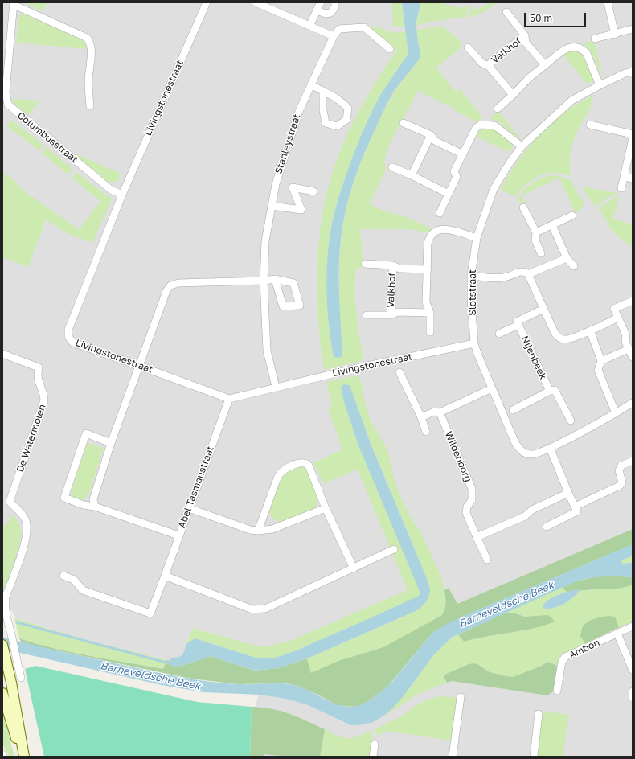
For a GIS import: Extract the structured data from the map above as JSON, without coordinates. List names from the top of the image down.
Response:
{
  "streets": {
    "street": [
      "Valkhof",
      "Livingstonestraat",
      "Columbusstraat",
      "Stanleystraat",
      "Slotstraat",
      "Nijenbeek",
      "De Watermolen",
      "Wildenborg",
      "Abel Tasmanstraat",
      "Ambon"
    ]
  },
  "crossings": [
    ["Livingstonestraat", "Columbusstraat"],
    ["Livingstonestraat", "Stanleystraat"],
    ["Livingstonestraat", "Slotstraat"],
    ["Livingstonestraat", "Abel Tasmanstraat"]
  ],
  "water": ["Barneveldsche Beek"],
  "scale_bar": "50 m"
}
